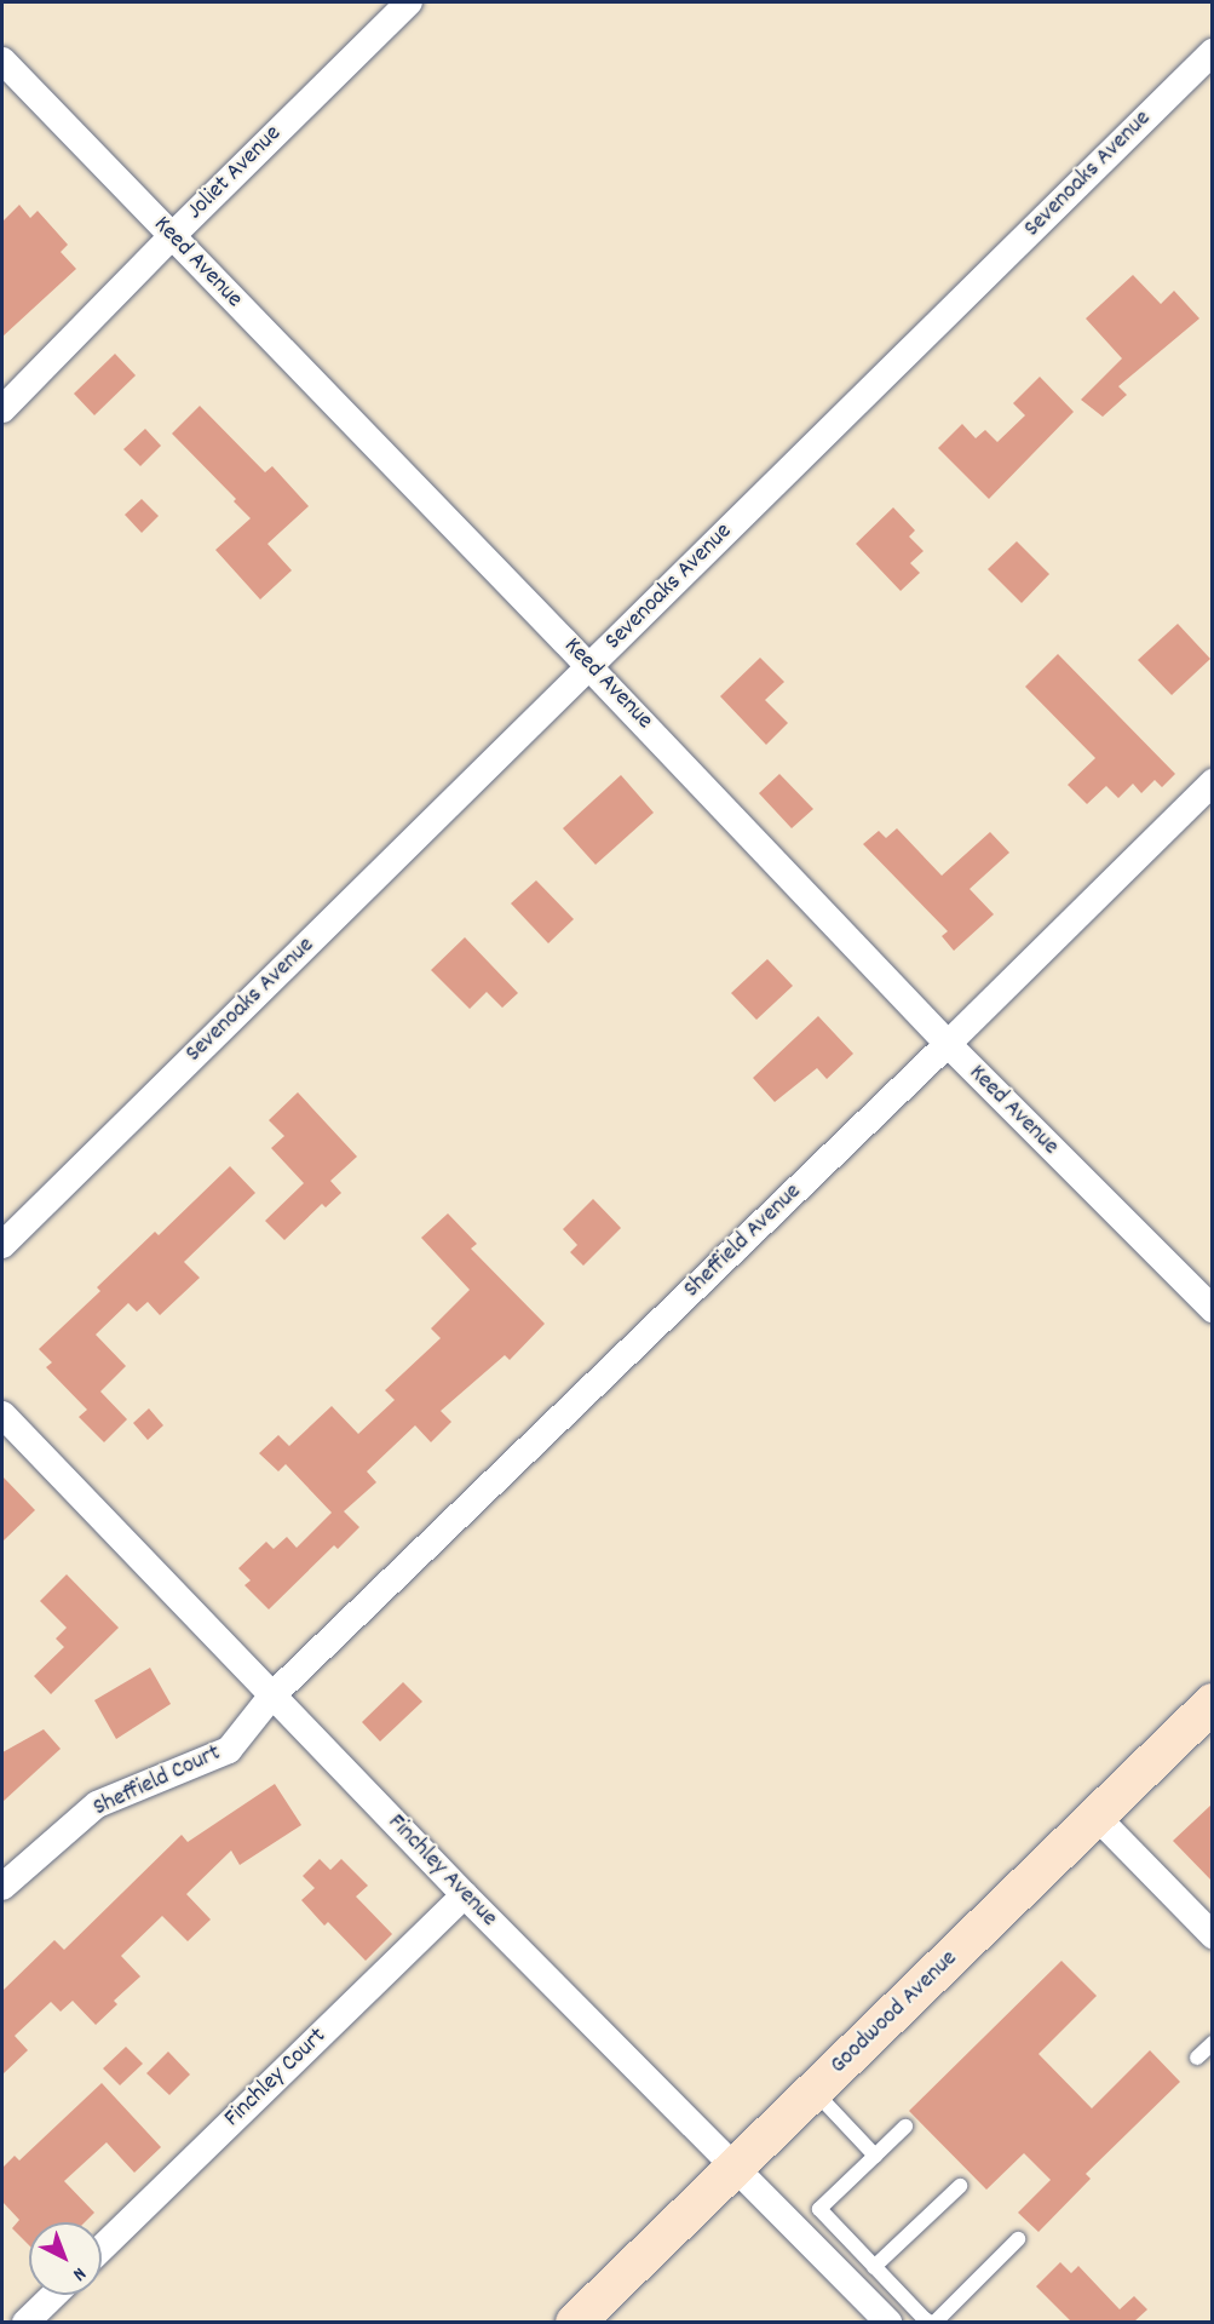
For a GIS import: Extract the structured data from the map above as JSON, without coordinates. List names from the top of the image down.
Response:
{
  "streets": {
    "street": [
      "Joliet Avenue",
      "Sevenoaks Avenue",
      "Keed Avenue",
      "Sheffield Avenue",
      "Sheffield Court",
      "Finchley Avenue",
      "Goodwood Avenue",
      "Finchley Court"
    ]
  },
  "crossings": [
    ["Joliet Avenue", "Keed Avenue"],
    ["Sevenoaks Avenue", "Keed Avenue"],
    ["Keed Avenue", "Sheffield Avenue"],
    ["Sheffield Avenue", "Sheffield Court"],
    ["Sheffield Avenue", "Finchley Avenue"],
    ["Sheffield Court", "Finchley Avenue"],
    ["Finchley Avenue", "Goodwood Avenue"],
    ["Finchley Avenue", "Finchley Court"]
  ],
  "north": "bottom right"
}
